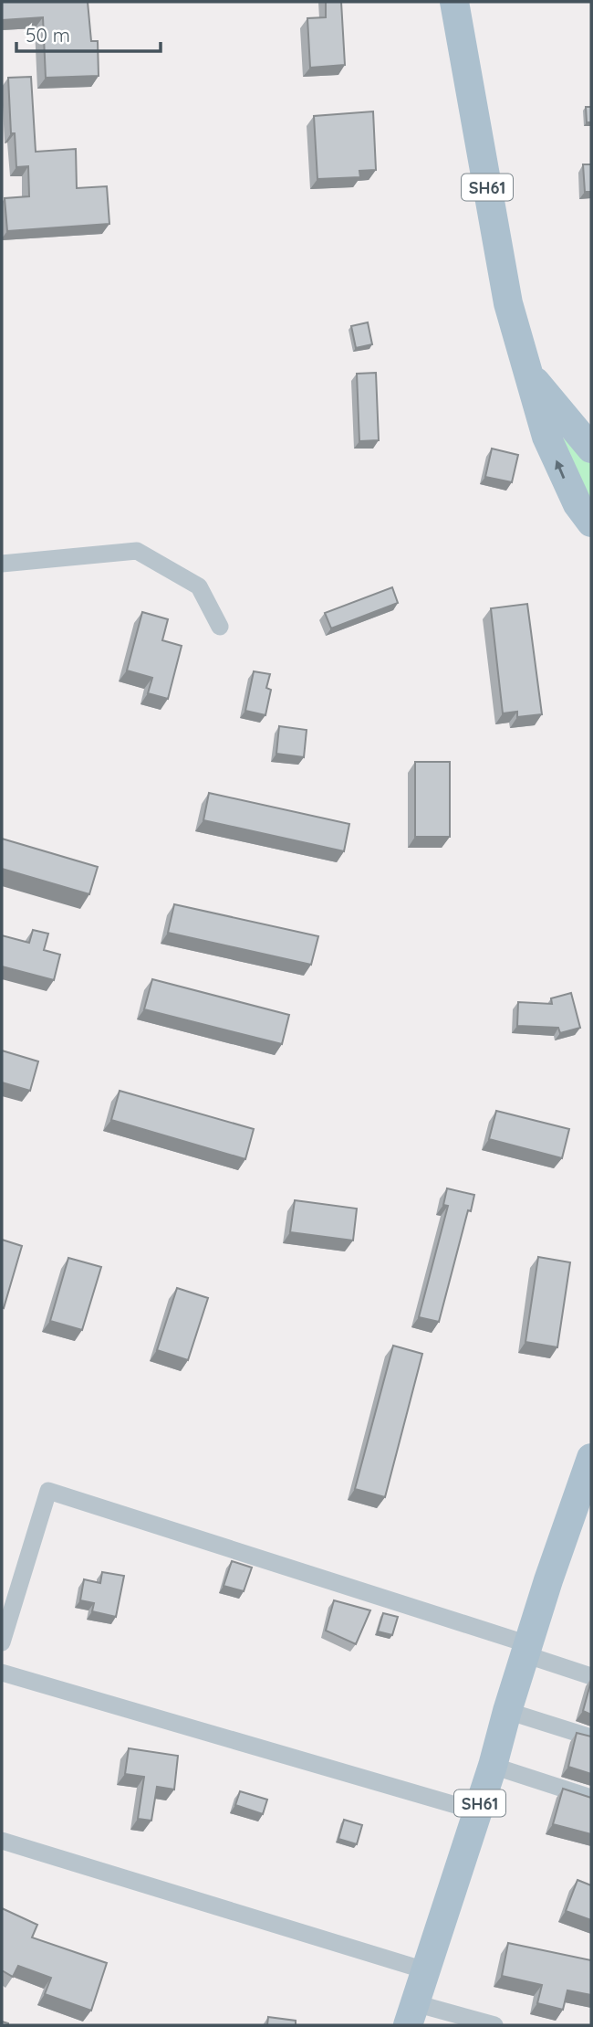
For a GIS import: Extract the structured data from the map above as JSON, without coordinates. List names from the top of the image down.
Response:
{
  "streets": {
    "main road": ["SH61"]
  },
  "scale_bar": "50 m"
}
